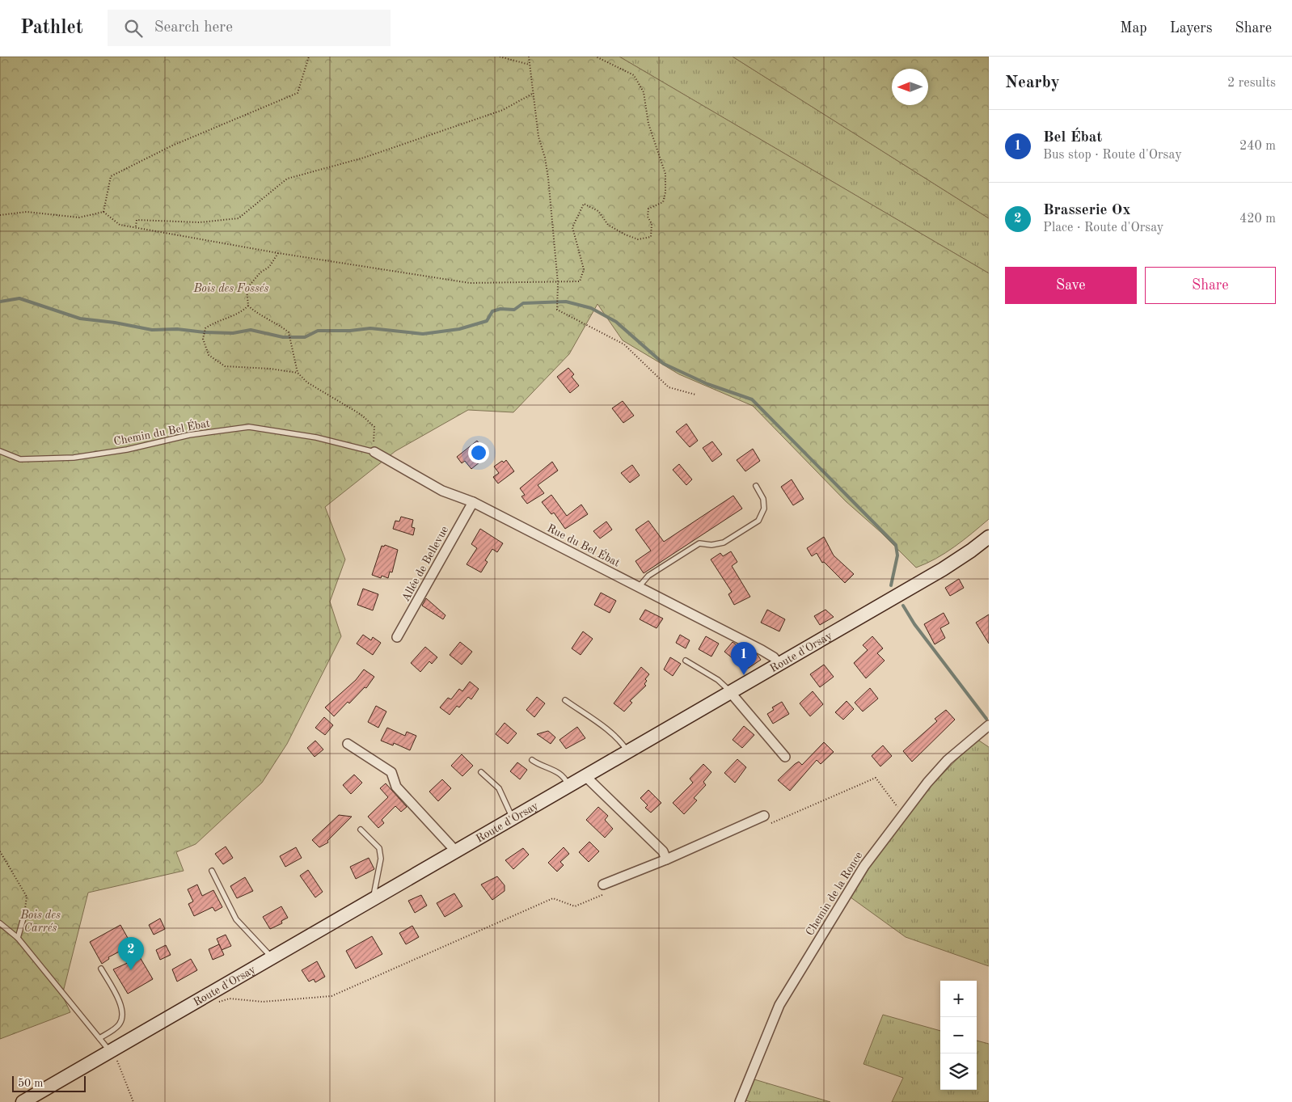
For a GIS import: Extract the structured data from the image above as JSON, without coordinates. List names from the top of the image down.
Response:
{
  "streets": {
    "main road": ["Route d'Orsay"],
    "street": ["Rue du Bel Ébat", "Allée de Bellevue", "Chemin de la Ronce"],
    "lane": ["Chemin du Bel Ébat"]
  },
  "crossings": [
    ["Chemin du Bel Ébat", "Rue du Bel Ébat"],
    ["Rue du Bel Ébat", "Allée de Bellevue"],
    ["Rue du Bel Ébat", "Route d'Orsay"]
  ],
  "parks": ["Bois des Fossés", "Bois des Carrés"],
  "scale_bar": "50 m",
  "north": "left",
  "page": {
    "header": "Pathlet",
    "search": "Search here",
    "nav": ["Map", "Layers", "Share"],
    "heading": ["Nearby", "2 results"],
    "list": [
      {
        "mark": "1",
        "name": "Bel Ébat",
        "note": "Bus stop · Route d'Orsay",
        "value": "240 m"
      },
      {
        "mark": "2",
        "name": "Brasserie Ox",
        "note": "Place · Route d'Orsay",
        "value": "420 m"
      }
    ],
    "buttons": ["Save", "Share"],
    "pins": ["1", "2"],
    "map_buttons": ["+", "−"],
    "scale": "50 m"
  }
}
